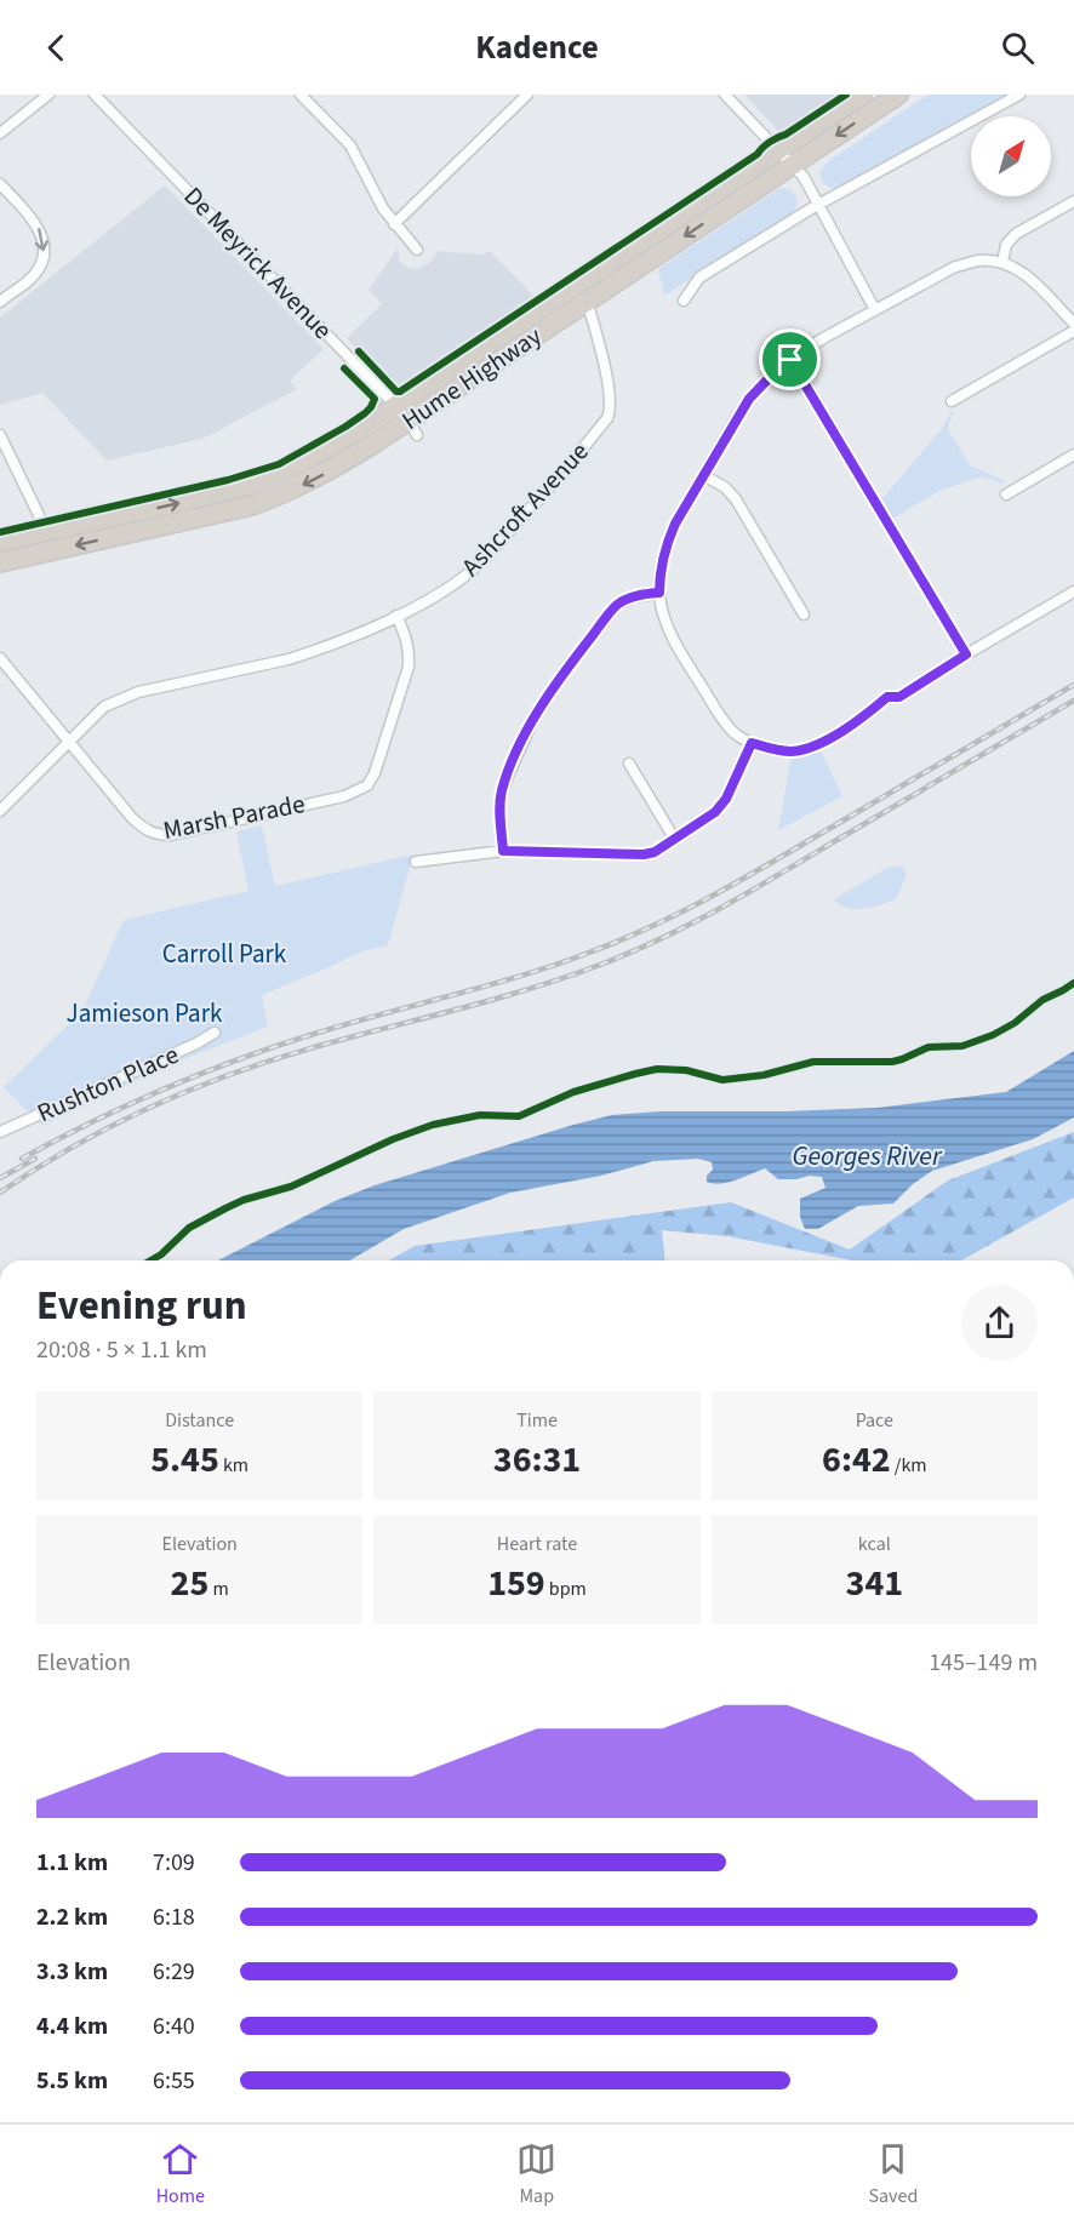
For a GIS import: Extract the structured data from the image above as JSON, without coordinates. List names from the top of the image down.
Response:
{
  "streets": {
    "highway": ["Hume Highway"],
    "street": [
      "De Meyrick Avenue",
      "Ashcroft Avenue",
      "Marsh Parade",
      "Rushton Place"
    ]
  },
  "crossings": [
    ["De Meyrick Avenue", "Hume Highway"],
    ["Hume Highway", "Ashcroft Avenue"],
    ["Ashcroft Avenue", "Marsh Parade"]
  ],
  "water": ["Georges River"],
  "parks": ["Carroll Park", "Jamieson Park"],
  "north": "top right",
  "page": {
    "header": "Kadence",
    "heading": ["Evening run", "20:08 · 5 × 1.1 km"],
    "stats": [
      ["Distance", "5.45 km"],
      ["Time", "36:31"],
      ["Pace", "6:42 /km"],
      ["Elevation", "25 m"],
      ["Heart rate", "159 bpm"],
      ["kcal", "341"]
    ],
    "chart": ["Elevation", "145–149 m"],
    "list": [
      {
        "name": "1.1 km",
        "note": "7:09"
      },
      {
        "name": "2.2 km",
        "note": "6:18"
      },
      {
        "name": "3.3 km",
        "note": "6:29"
      },
      {
        "name": "4.4 km",
        "note": "6:40"
      },
      {
        "name": "5.5 km",
        "note": "6:55"
      }
    ],
    "tabs": ["Home", "Map", "Saved"]
  }
}
